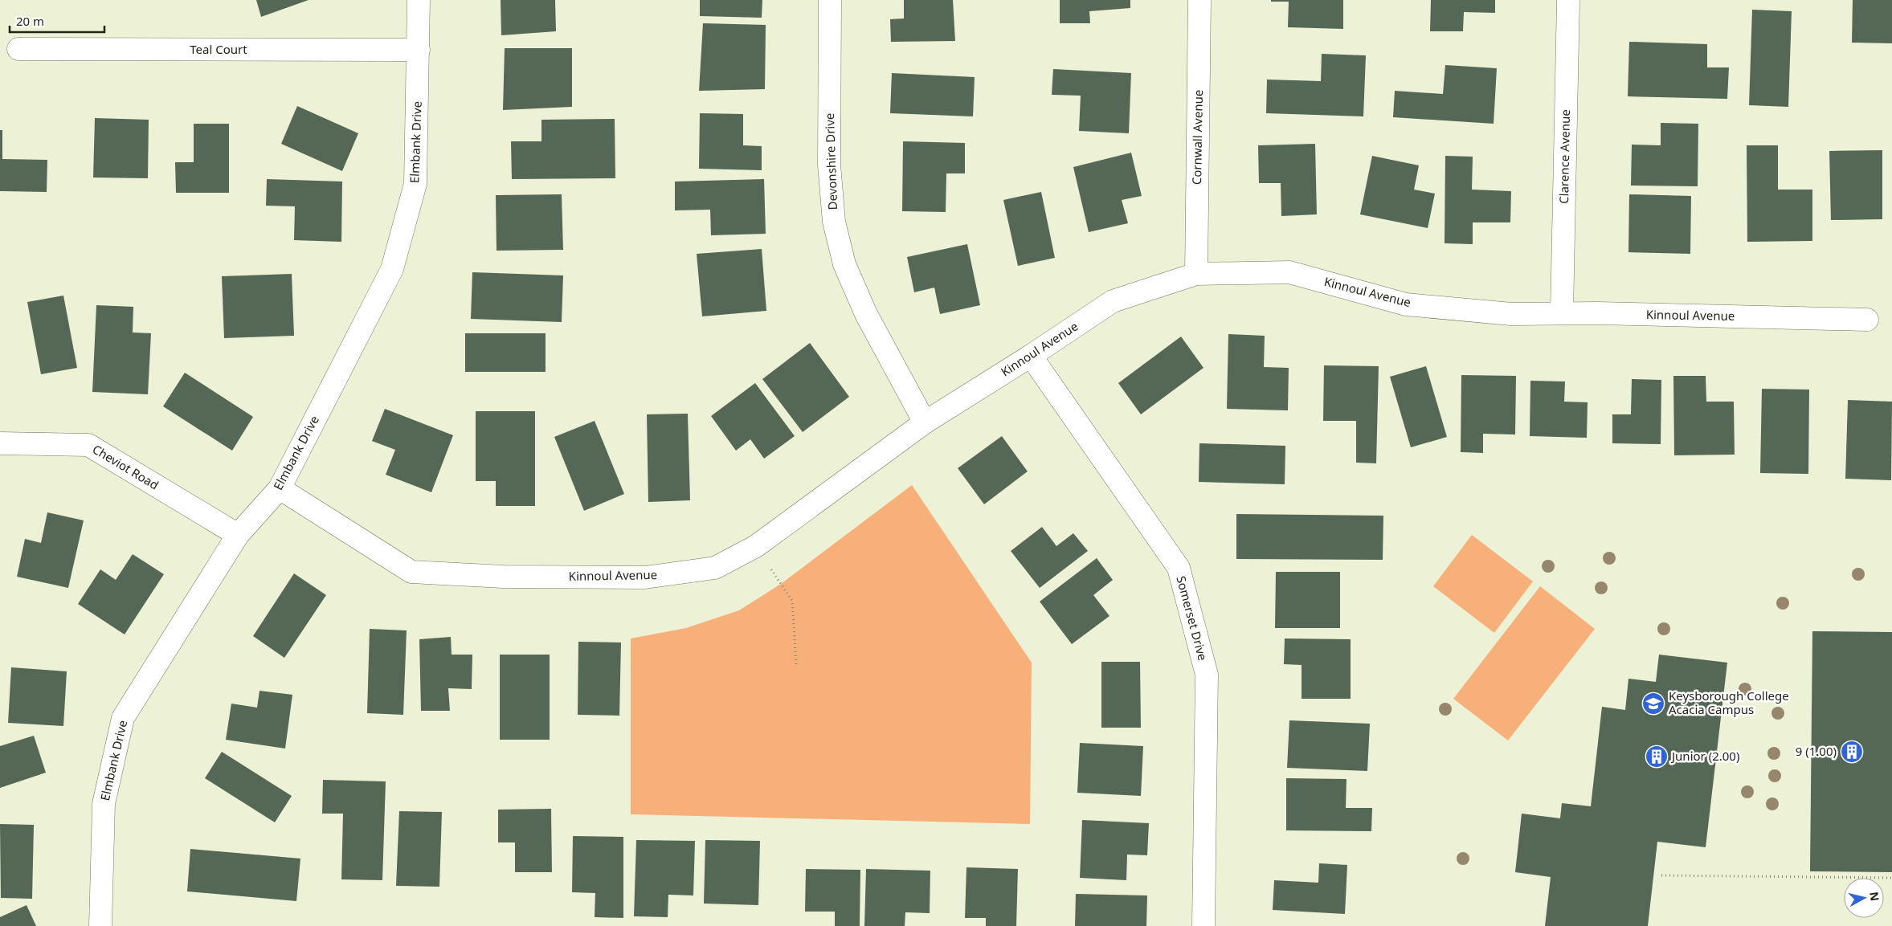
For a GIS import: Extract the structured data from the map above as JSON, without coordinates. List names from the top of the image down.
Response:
{
  "streets": {
    "street": [
      "Teal Court",
      "Cornwall Avenue",
      "Elmbank Drive",
      "Clarence Avenue",
      "Devonshire Drive",
      "Kinnoul Avenue",
      "Cheviot Road",
      "Somerset Drive"
    ]
  },
  "crossings": [
    ["Teal Court", "Elmbank Drive"],
    ["Cornwall Avenue", "Kinnoul Avenue"],
    ["Elmbank Drive", "Kinnoul Avenue"],
    ["Elmbank Drive", "Cheviot Road"],
    ["Clarence Avenue", "Kinnoul Avenue"],
    ["Devonshire Drive", "Kinnoul Avenue"],
    ["Kinnoul Avenue", "Somerset Drive"]
  ],
  "places": {
    "school or university": ["Keysborough College Acacia Campus"],
    "building": ["9 (1.00)", "Junior (2.00)"]
  },
  "scale_bar": "20 m",
  "north": "right"
}
